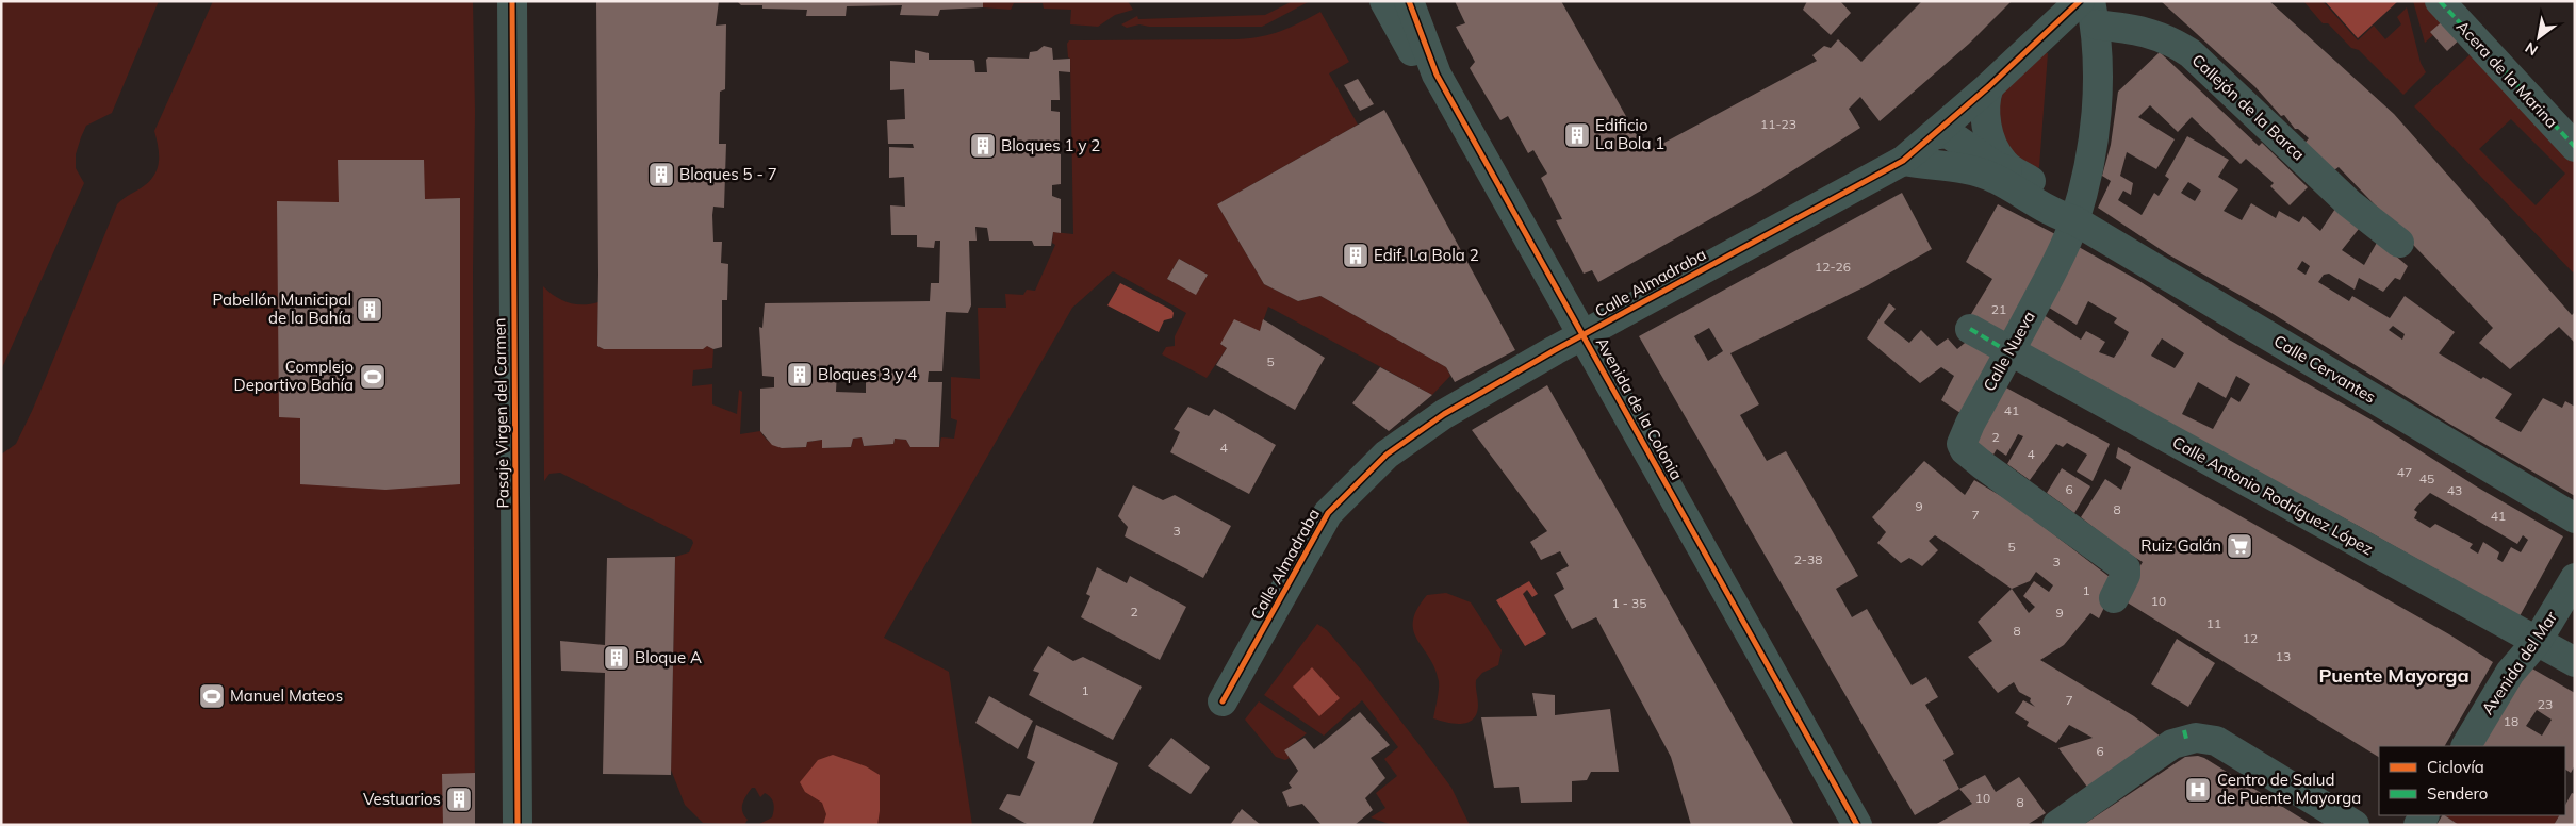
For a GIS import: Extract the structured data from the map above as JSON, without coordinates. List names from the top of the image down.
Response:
{
  "streets": {
    "street": [
      "Acera de la Marina",
      "Callejón de la Barca",
      "Calle Almadraba",
      "Calle Nueva",
      "Calle Cervantes",
      "Avenida de la Colonia",
      "Pasaje Virgen del Carmen",
      "Calle Antonio Rodríguez López",
      "Avenida del Mar"
    ]
  },
  "crossings": [
    ["Callejón de la Barca", "Calle Almadraba"],
    ["Callejón de la Barca", "Calle Nueva"],
    ["Calle Almadraba", "Calle Nueva"],
    ["Calle Almadraba", "Calle Cervantes"],
    ["Calle Almadraba", "Avenida de la Colonia"],
    ["Calle Nueva", "Calle Cervantes"],
    ["Calle Nueva", "Calle Antonio Rodríguez López"],
    ["Calle Antonio Rodríguez López", "Avenida del Mar"]
  ],
  "districts": ["Puente Mayorga"],
  "places": {
    "building": [
      "Edificio La Bola 1",
      "Bloques 1 y 2",
      "Bloques 5 - 7",
      "Edif. La Bola 2",
      "Pabellón Municipal de la Bahía",
      "Bloques 3 y 4",
      "Bloque A",
      "Vestuarios"
    ],
    "sports": ["Complejo Deportivo Bahía", "Manuel Mateos"],
    "supermarket": ["Ruiz Galán"],
    "hospital": ["Centro de Salud de Puente Mayorga"]
  },
  "house_numbers": [
    "11-23",
    "12-26",
    "21",
    "5",
    "41",
    "2",
    "4",
    "4",
    "47",
    "45",
    "6",
    "43",
    "9",
    "8",
    "7",
    "41",
    "3",
    "5",
    "2-38",
    "3",
    "1",
    "10",
    "1 - 35",
    "2",
    "9",
    "11",
    "8",
    "12",
    "13",
    "1",
    "7",
    "23",
    "18",
    "6",
    "10",
    "8"
  ],
  "legend": ["Ciclovía", "Sendero"],
  "north": "bottom left"
}
